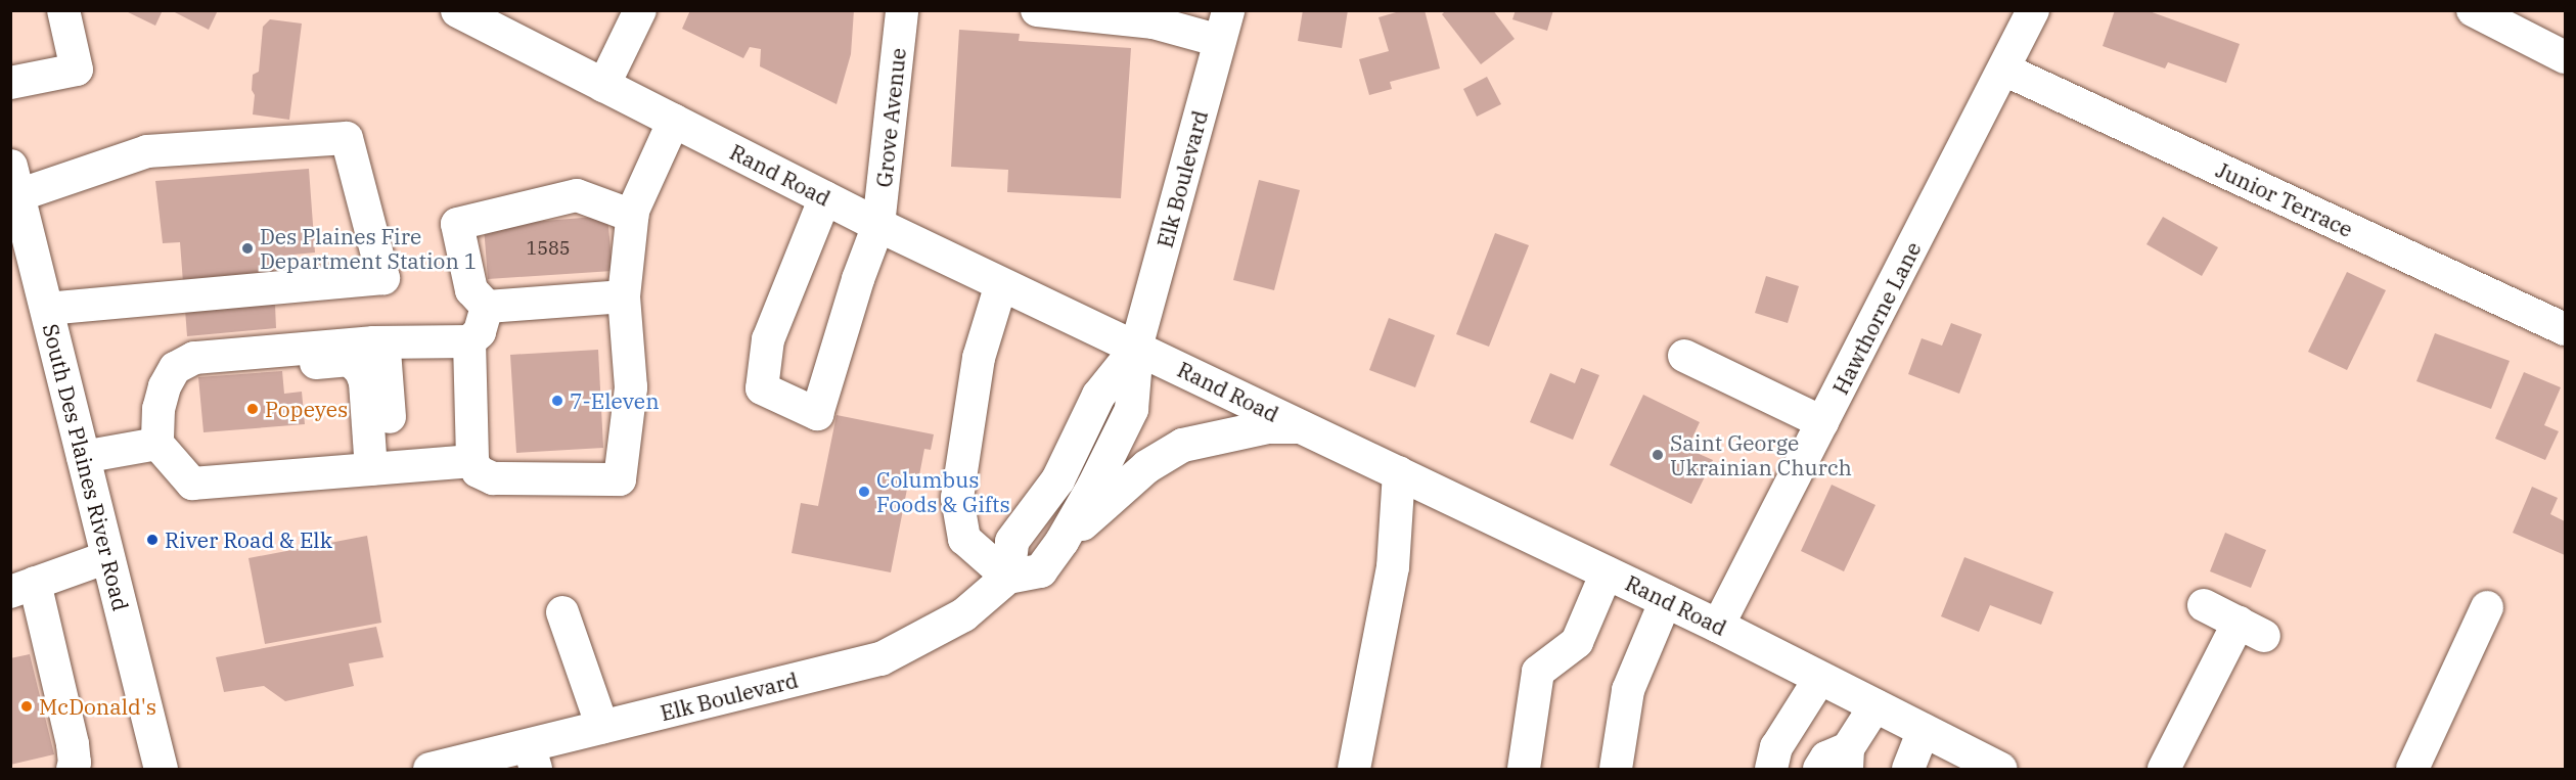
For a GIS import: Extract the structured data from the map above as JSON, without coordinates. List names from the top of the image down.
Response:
{
  "streets": {
    "main road": ["Rand Road", "Elk Boulevard", "South Des Plaines River Road"],
    "street": ["Grove Avenue", "Junior Terrace", "Hawthorne Lane"]
  },
  "crossings": [
    ["Grove Avenue", "Rand Road"],
    ["Rand Road", "Elk Boulevard"],
    ["Rand Road", "Hawthorne Lane"],
    ["Junior Terrace", "Hawthorne Lane"]
  ],
  "places": [
    "Des Plaines Fire Department Station 1",
    "7-Eleven",
    "Popeyes",
    "Saint George Ukrainian Church",
    "Columbus Foods & Gifts",
    "River Road & Elk",
    "McDonald's"
  ],
  "house_numbers": ["1585"]
}
